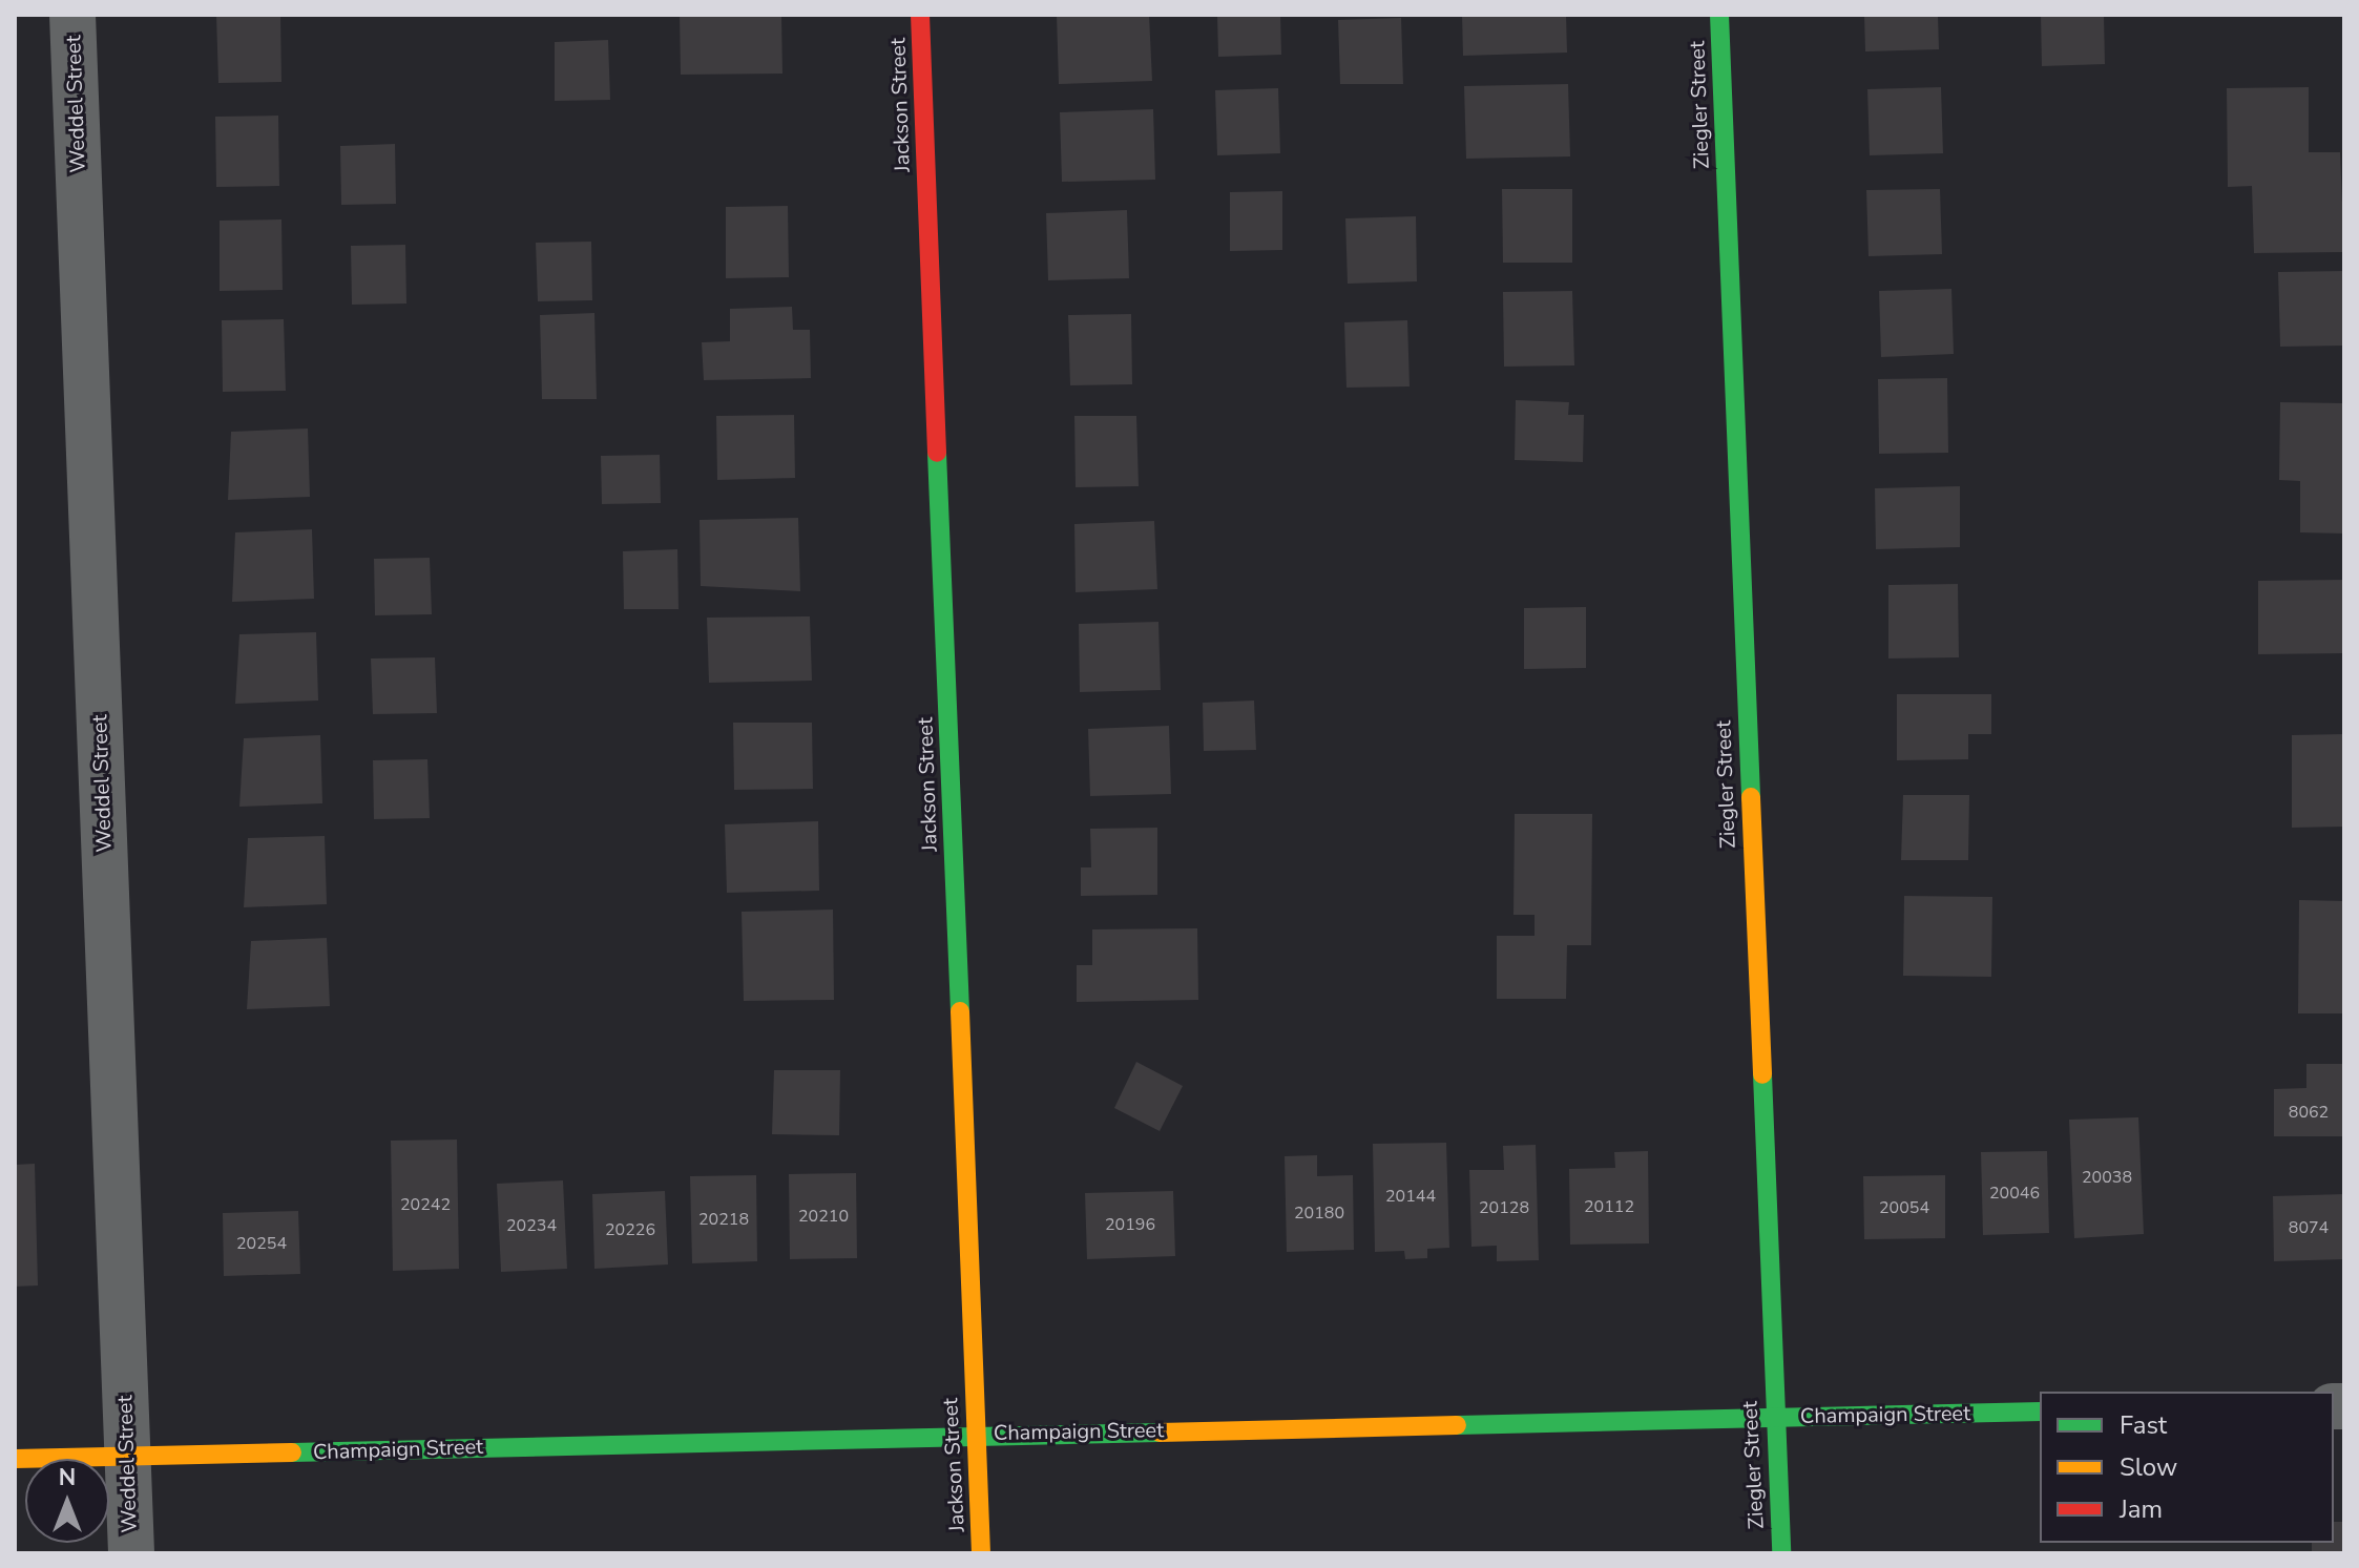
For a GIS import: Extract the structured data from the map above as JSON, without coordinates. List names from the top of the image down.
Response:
{
  "streets": {
    "street": [
      "Weddel Street",
      "Jackson Street",
      "Ziegler Street",
      "Champaign Street"
    ]
  },
  "crossings": [
    ["Weddel Street", "Champaign Street"],
    ["Jackson Street", "Champaign Street"],
    ["Ziegler Street", "Champaign Street"]
  ],
  "house_numbers": [
    "8062",
    "20038",
    "20046",
    "20144",
    "20242",
    "20112",
    "20128",
    "20054",
    "20180",
    "20210",
    "20218",
    "20196",
    "20234",
    "8074",
    "20226",
    "20254"
  ],
  "legend": ["Fast", "Slow", "Jam"],
  "north": "top"
}
